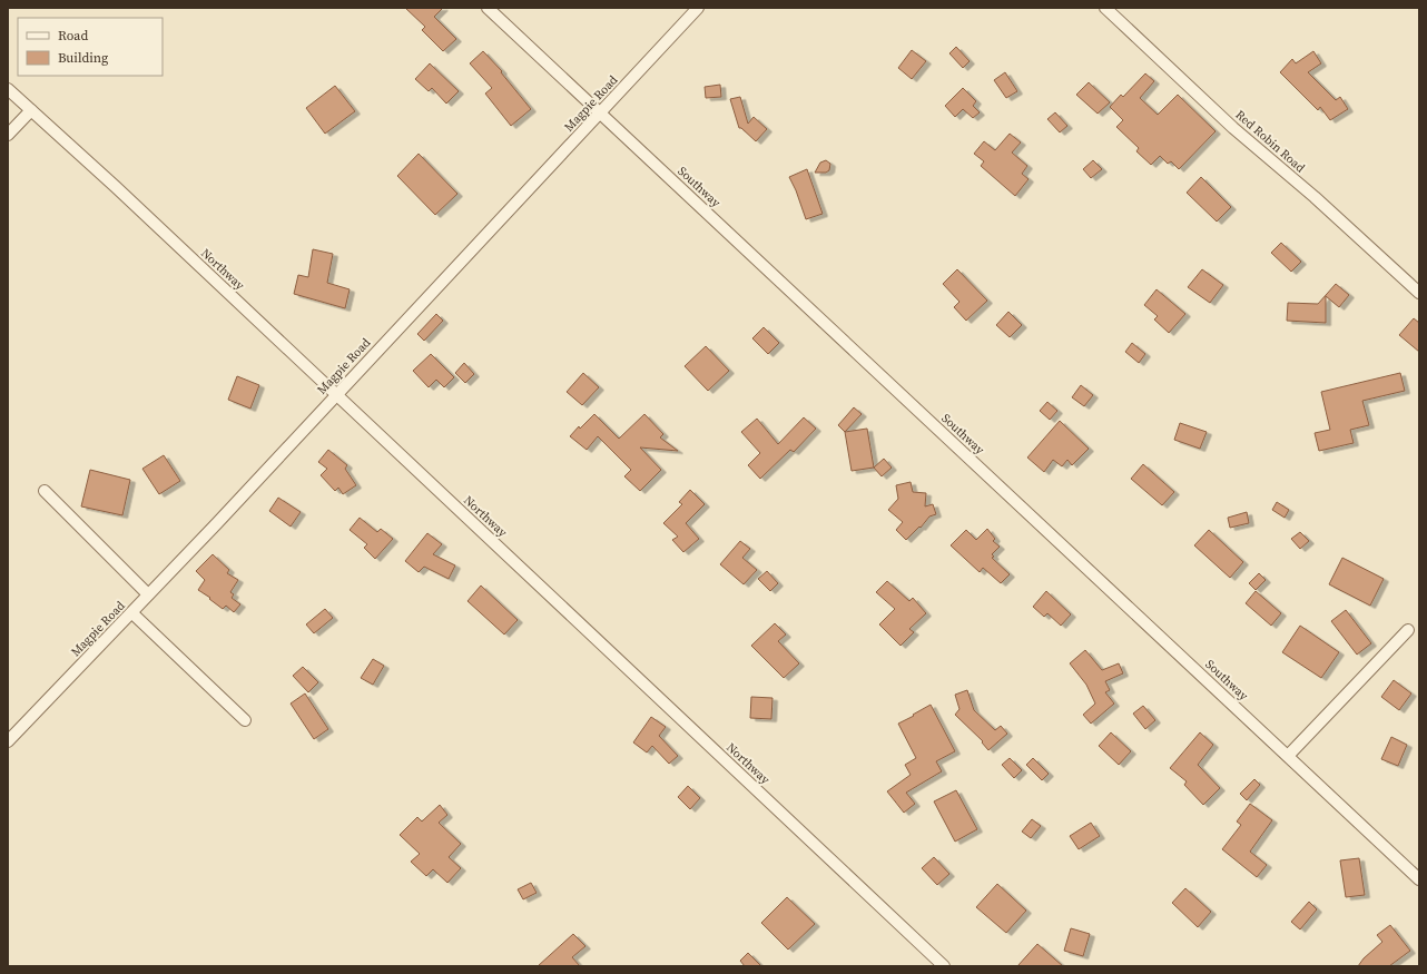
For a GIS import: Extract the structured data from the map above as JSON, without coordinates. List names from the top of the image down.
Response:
{
  "streets": {
    "street": [
      "Magpie Road",
      "Red Robin Road",
      "Southway",
      "Northway"
    ]
  },
  "crossings": [
    ["Magpie Road", "Southway"],
    ["Magpie Road", "Northway"]
  ],
  "legend": ["Road", "Building"]
}
